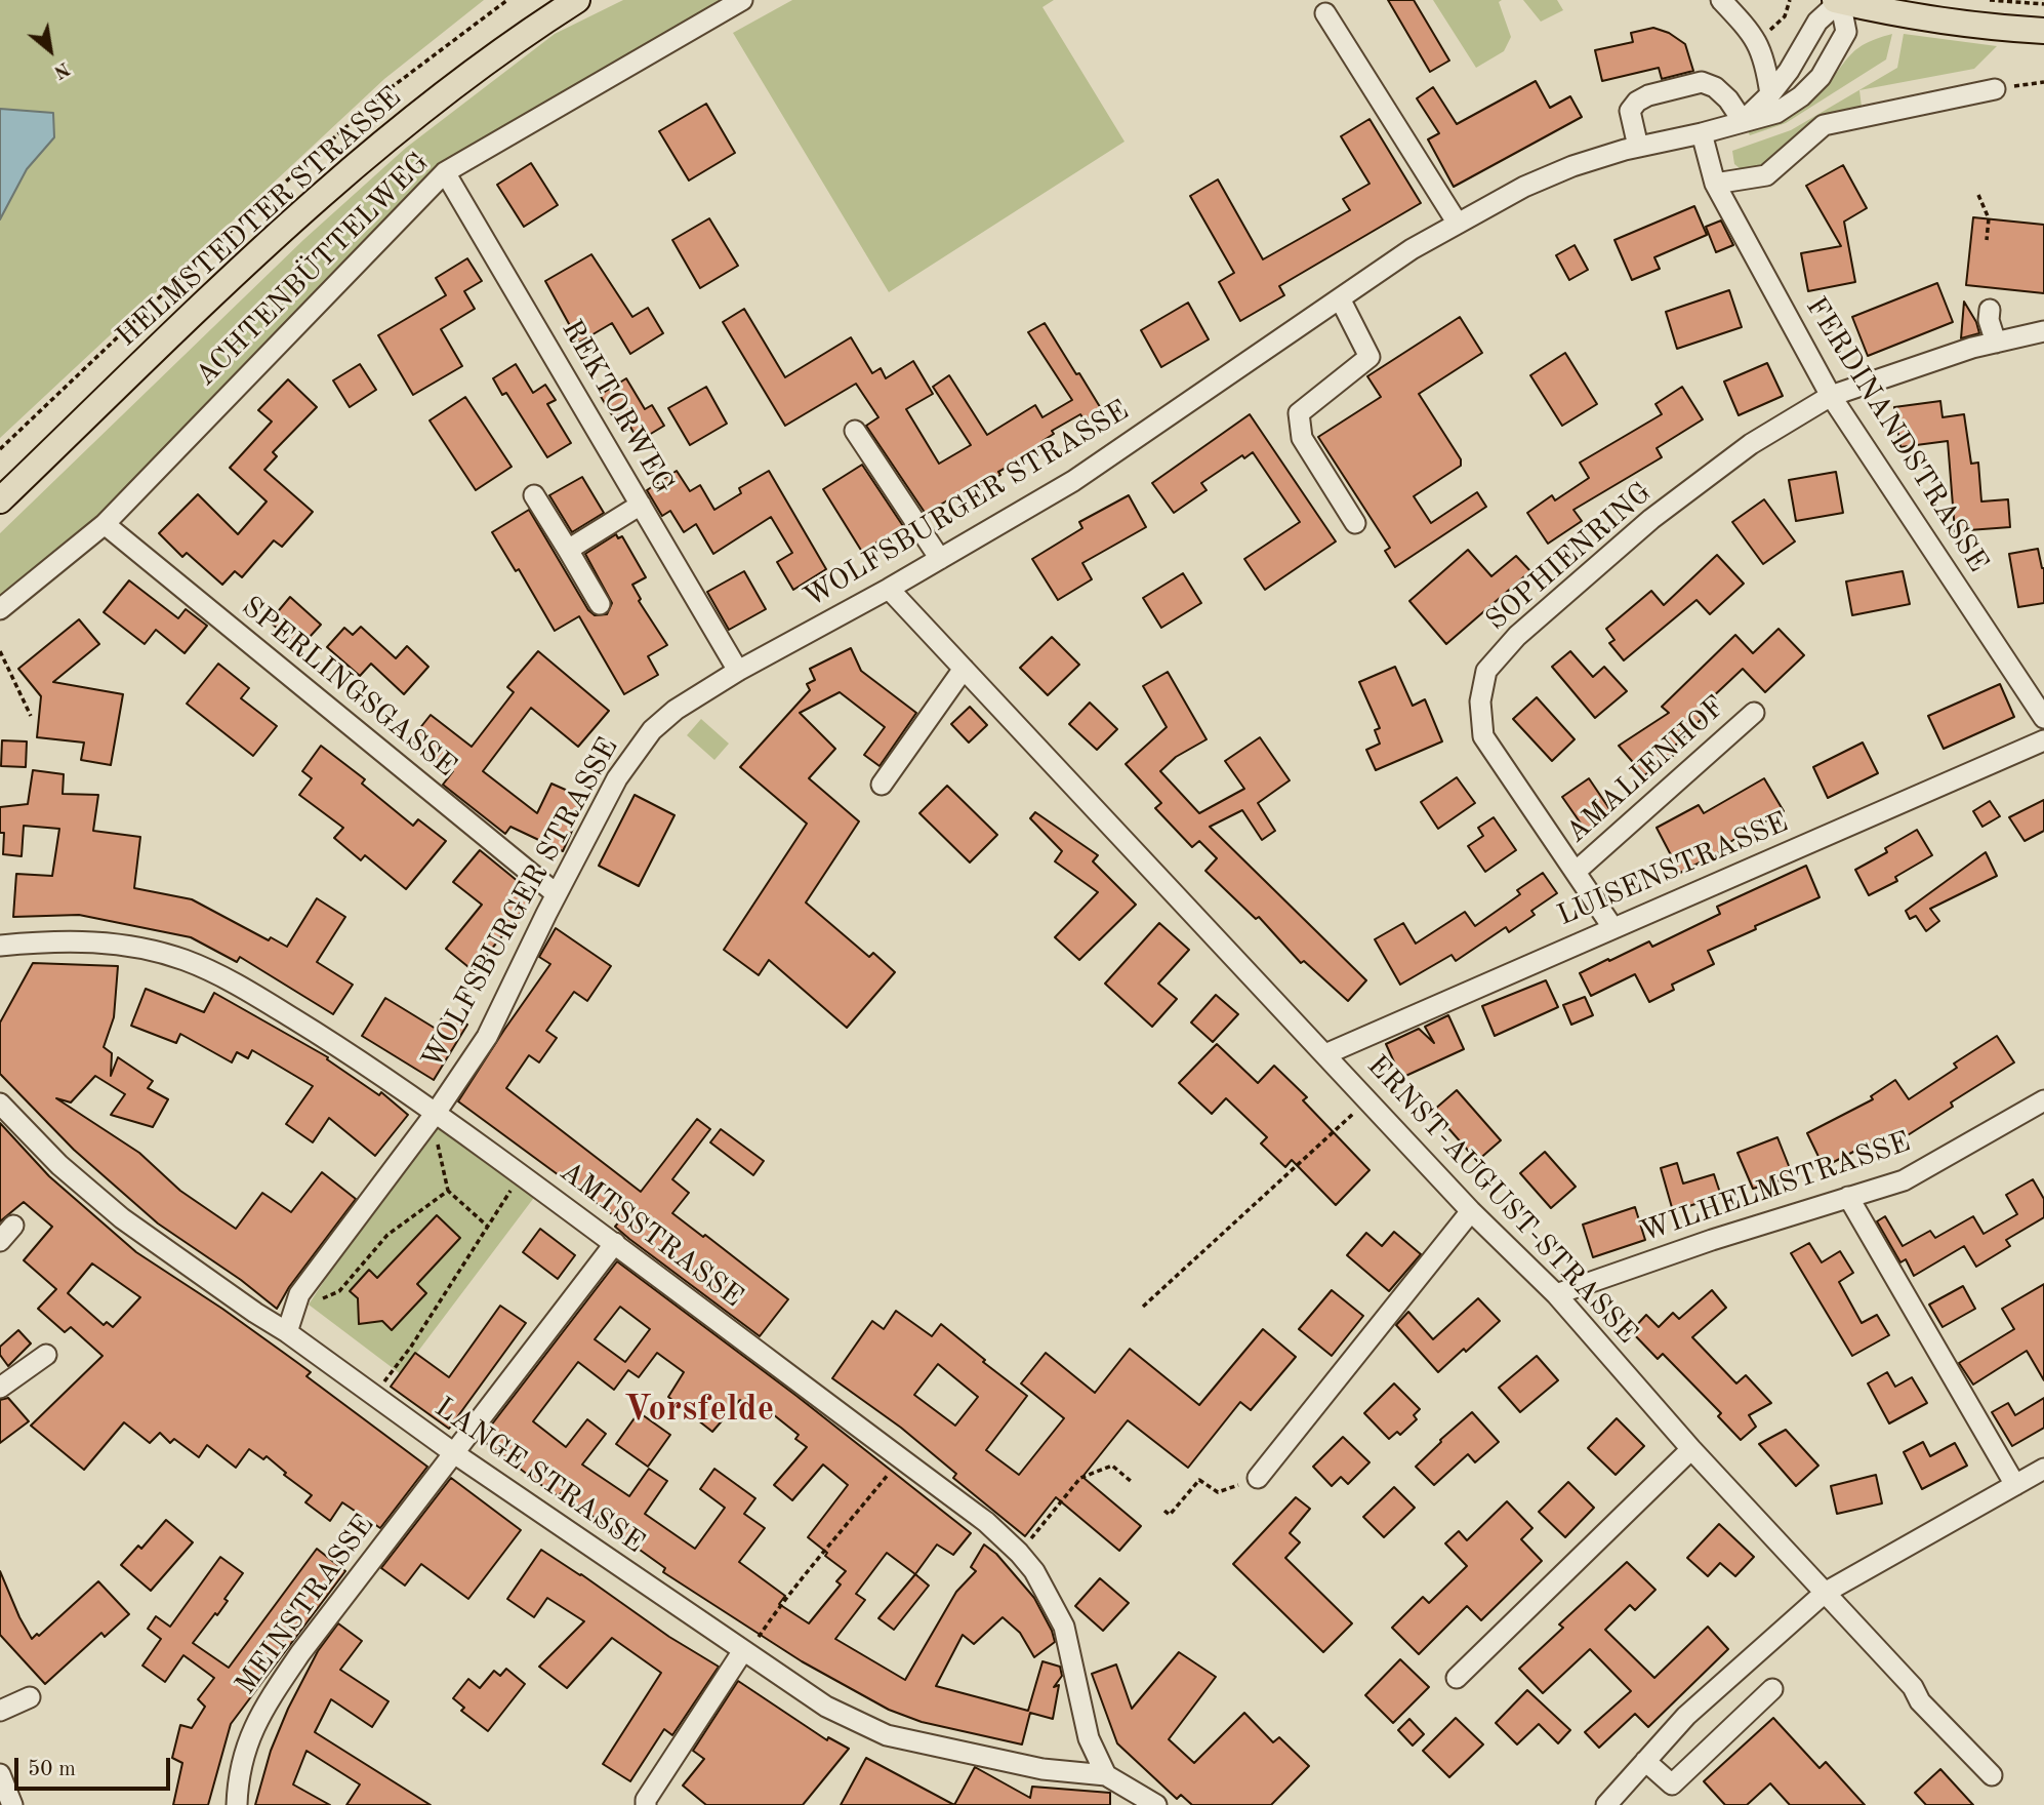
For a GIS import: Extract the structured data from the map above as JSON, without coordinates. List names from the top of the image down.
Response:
{
  "streets": {
    "main road": ["HELMSTEDTER STRASSE"],
    "street": [
      "ACHTENBÜTTELWEG",
      "REKTORWEG",
      "FERDINANDSTRASSE",
      "WOLFSBURGER STRASSE",
      "SOPHIENRING",
      "SPERLINGSGASSE",
      "AMALIENHOF",
      "LUISENSTRASSE",
      "WILHELMSTRASSE",
      "ERNST-AUGUST-STRASSE",
      "AMTSSTRASSE",
      "LANGE STRASSE",
      "MEINSTRASSE"
    ]
  },
  "crossings": [
    ["ACHTENBÜTTELWEG", "REKTORWEG"],
    ["ACHTENBÜTTELWEG", "SPERLINGSGASSE"],
    ["REKTORWEG", "WOLFSBURGER STRASSE"],
    ["FERDINANDSTRASSE", "WOLFSBURGER STRASSE"],
    ["FERDINANDSTRASSE", "SOPHIENRING"],
    ["WOLFSBURGER STRASSE", "SPERLINGSGASSE"],
    ["WOLFSBURGER STRASSE", "ERNST-AUGUST-STRASSE"],
    ["WOLFSBURGER STRASSE", "AMTSSTRASSE"],
    ["WOLFSBURGER STRASSE", "LANGE STRASSE"],
    ["SOPHIENRING", "AMALIENHOF"],
    ["SOPHIENRING", "LUISENSTRASSE"],
    ["LUISENSTRASSE", "ERNST-AUGUST-STRASSE"],
    ["WILHELMSTRASSE", "ERNST-AUGUST-STRASSE"],
    ["AMTSSTRASSE", "LANGE STRASSE"],
    ["AMTSSTRASSE", "MEINSTRASSE"],
    ["LANGE STRASSE", "MEINSTRASSE"]
  ],
  "districts": ["Vorsfelde"],
  "scale_bar": "50 m",
  "north": "bottom right"
}
